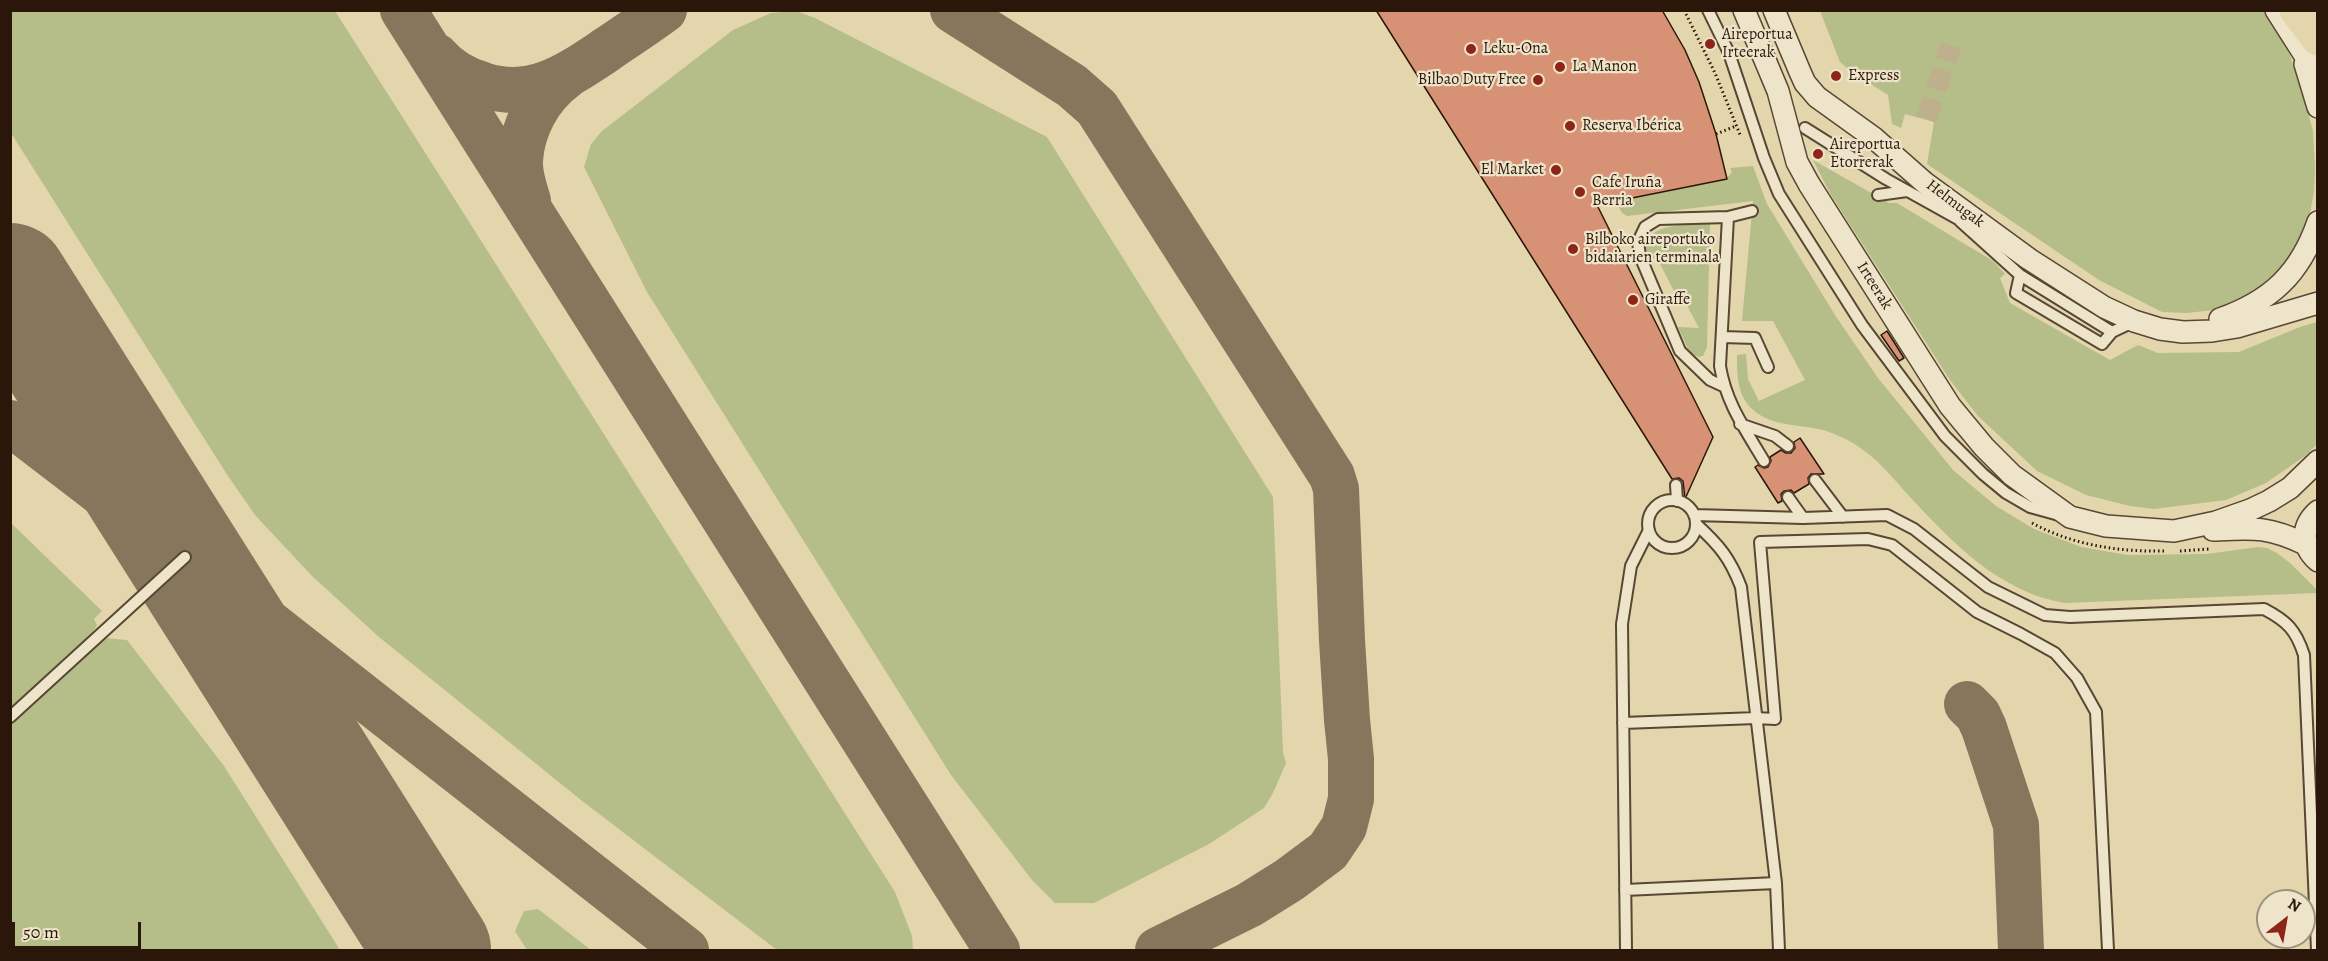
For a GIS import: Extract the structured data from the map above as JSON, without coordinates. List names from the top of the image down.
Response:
{
  "streets": {
    "street": ["Helmugak", "Irteerak"]
  },
  "places": [
    "Aireportua Irteerak",
    "Leku-Ona",
    "La Manon",
    "Express",
    "Bilbao Duty Free",
    "Reserva Ibérica",
    "Aireportua Etorrerak",
    "El Market",
    "Cafe Iruña Berria",
    "Bilboko aireportuko bidaiarien terminala",
    "Giraffe"
  ],
  "scale_bar": "50 m",
  "north": "top right"
}
